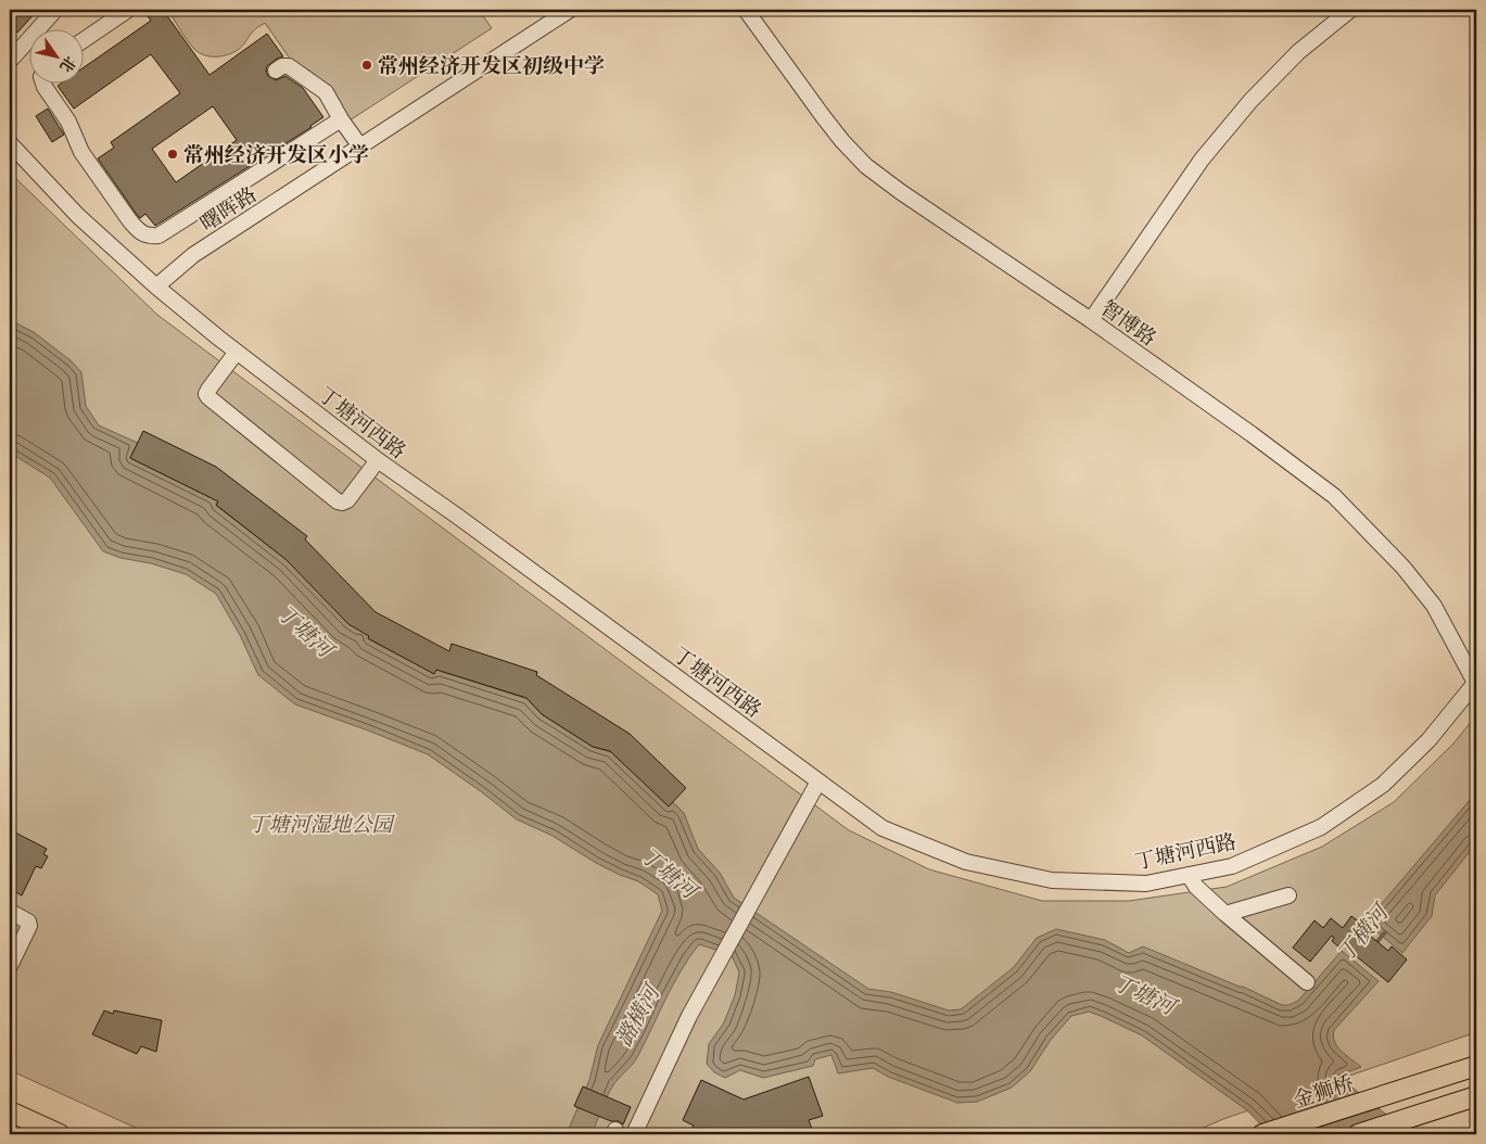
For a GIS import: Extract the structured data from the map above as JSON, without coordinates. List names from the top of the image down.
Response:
{
  "streets": {
    "main road": ["金狮桥"],
    "street": ["曙晖路", "智博路", "丁塘河西路"]
  },
  "crossings": [
    ["曙晖路", "丁塘河西路"],
    ["智博路", "丁塘河西路"]
  ],
  "water": ["丁塘河", "丁横河", "潞横河"],
  "parks": ["丁塘河湿地公园"],
  "places": ["常州经济开发区初级中学", "常州经济开发区小学"],
  "north": "bottom right"
}
